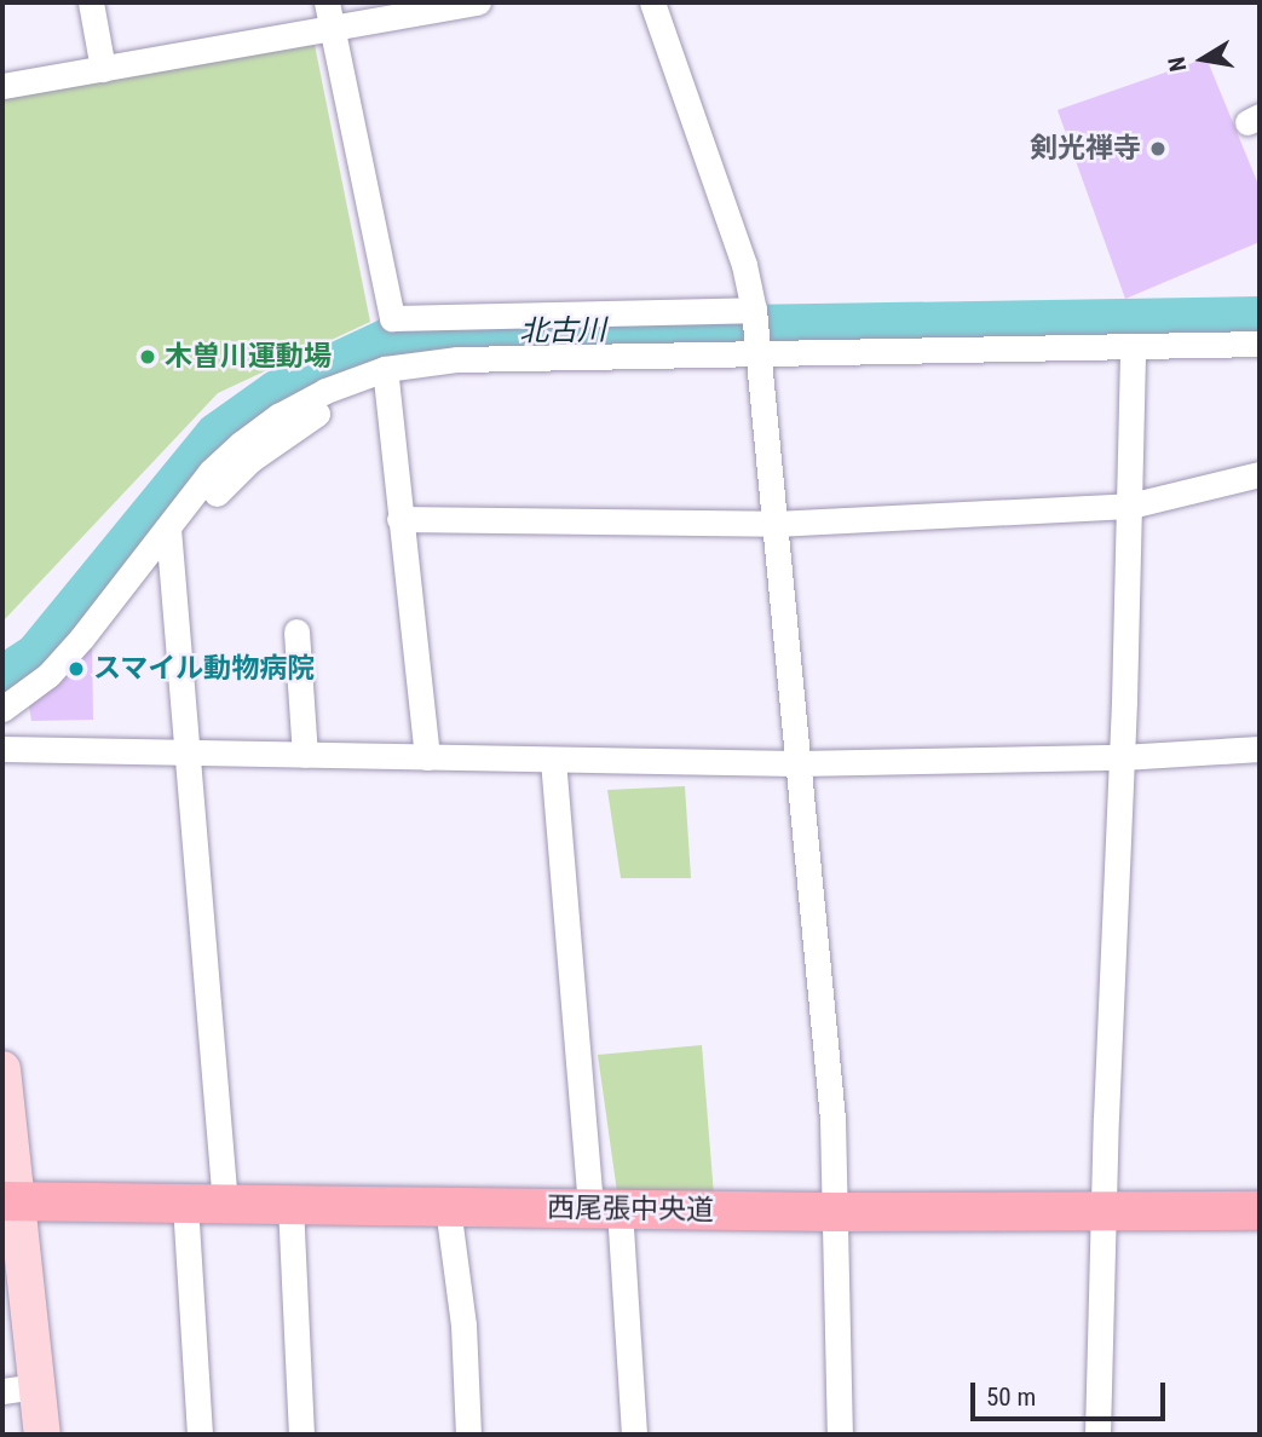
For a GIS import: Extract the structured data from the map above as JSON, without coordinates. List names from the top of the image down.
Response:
{
  "streets": {
    "main road": ["西尾張中央道"]
  },
  "water": ["北古川"],
  "places": ["剣光禅寺", "木曽川運動場", "スマイル動物病院"],
  "scale_bar": "50 m",
  "north": "left"
}
